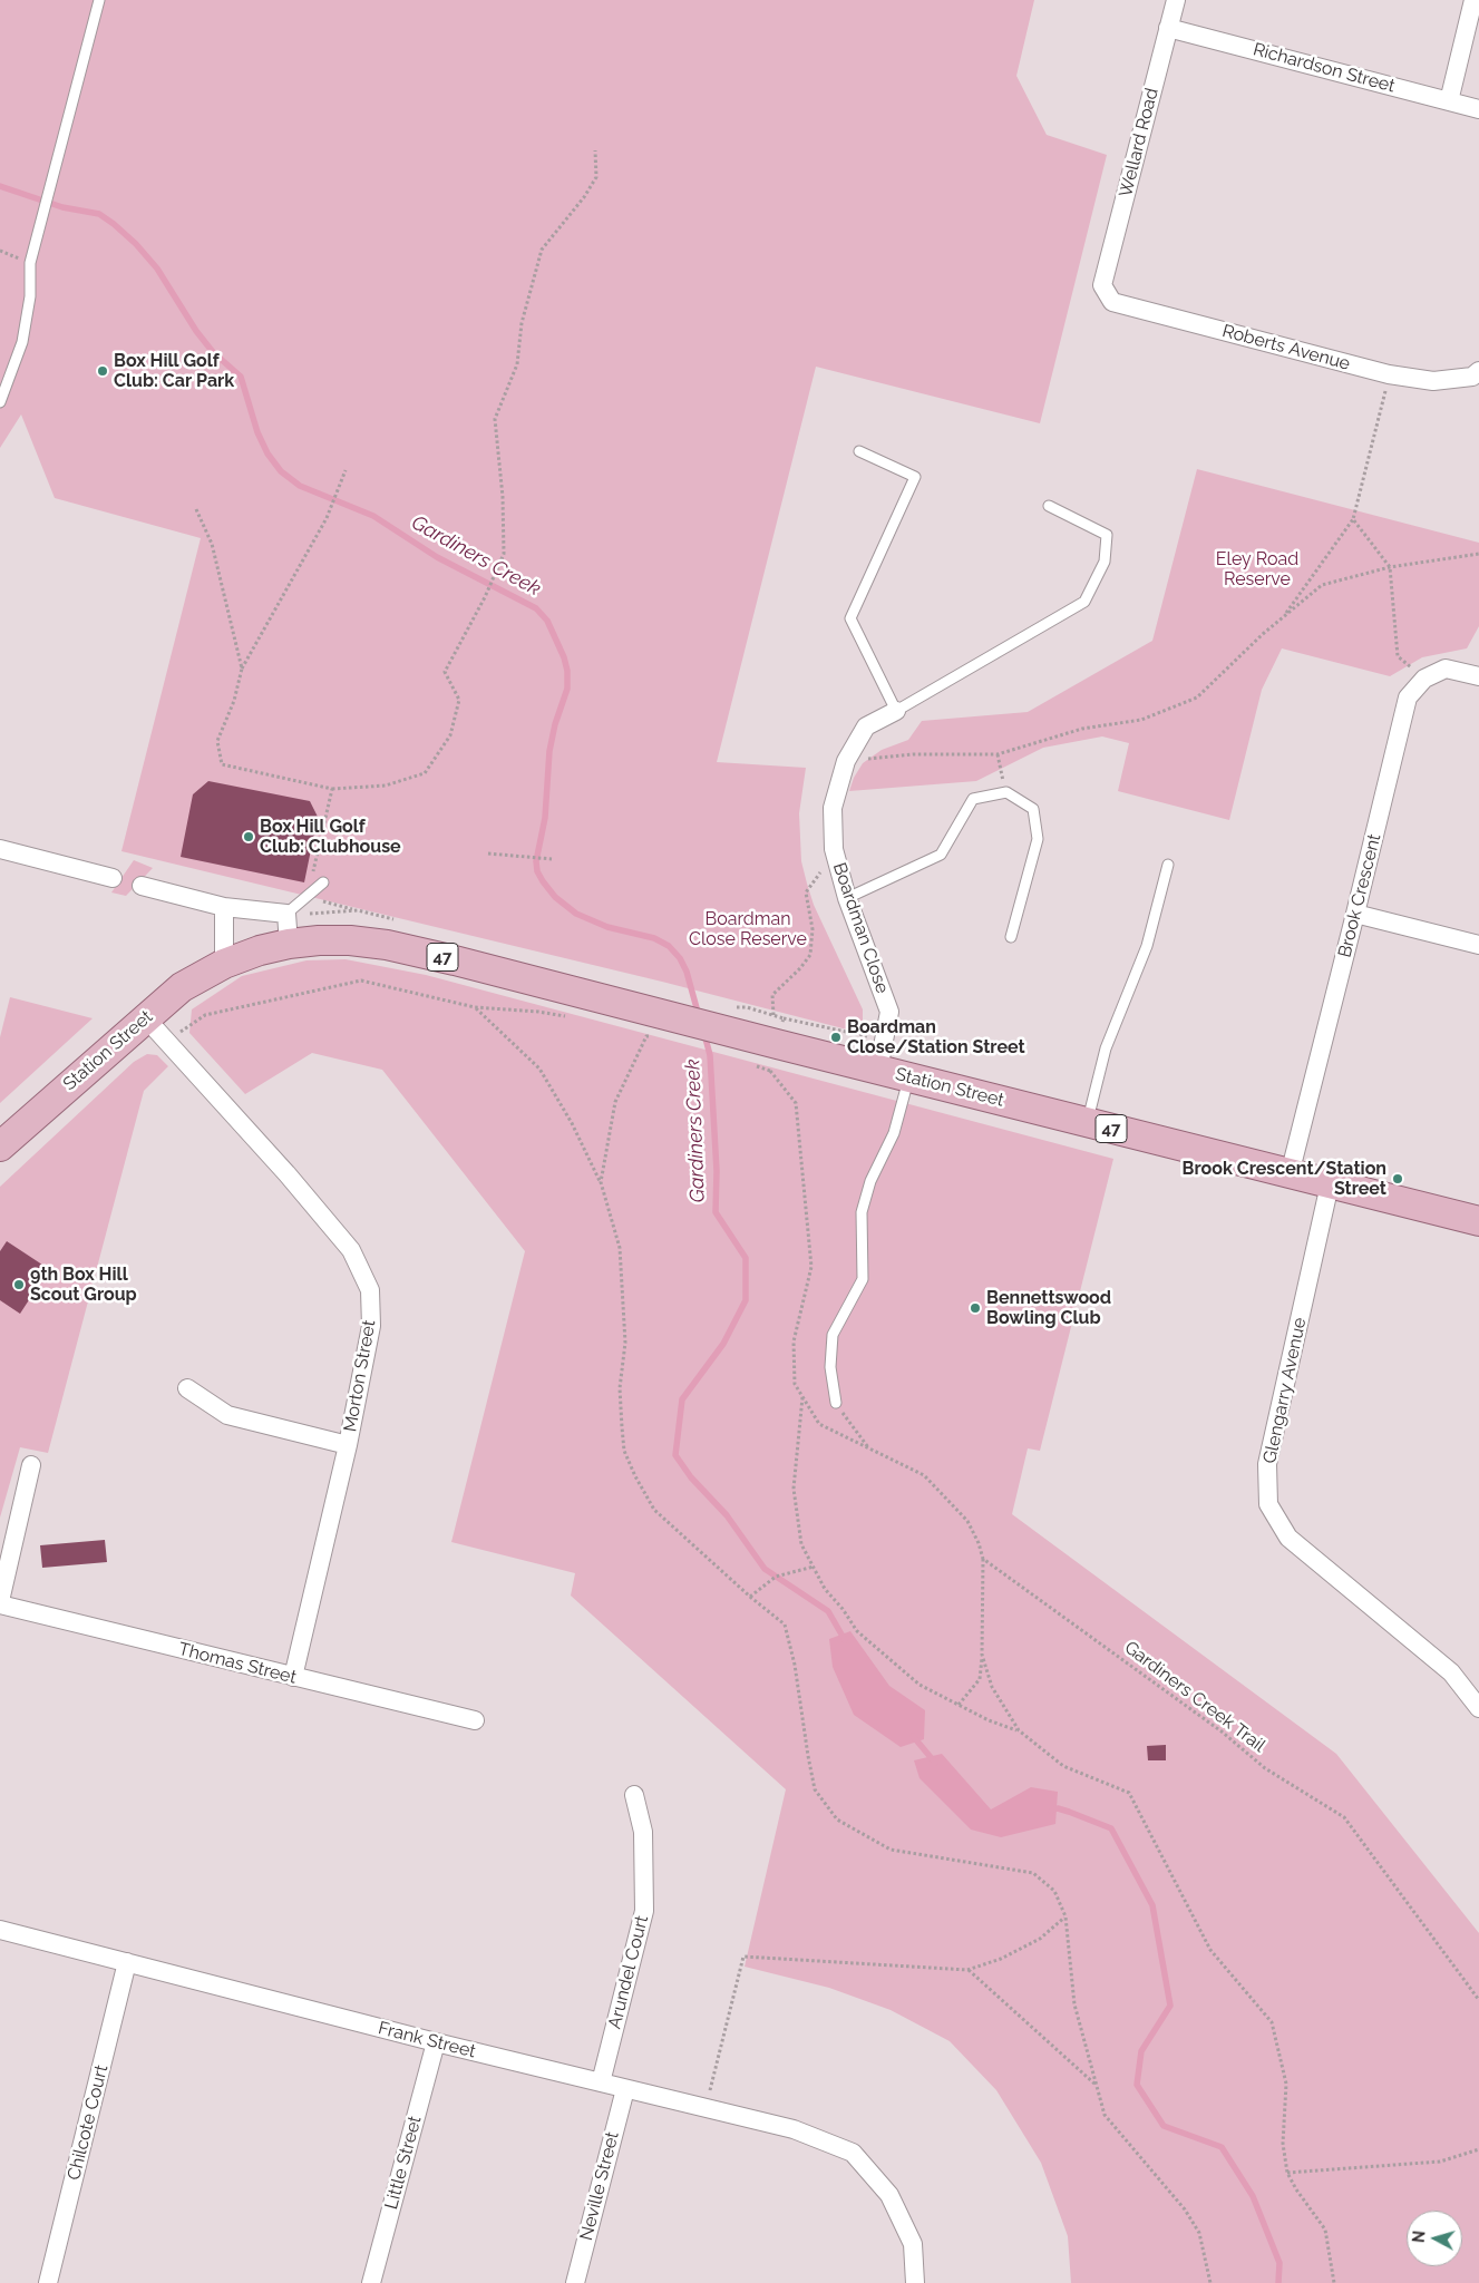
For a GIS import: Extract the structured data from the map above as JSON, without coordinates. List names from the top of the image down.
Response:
{
  "streets": {
    "main road": ["47", "Station Street"],
    "street": [
      "Richardson Street",
      "Wellard Road",
      "Roberts Avenue",
      "Brook Crescent",
      "Boardman Close",
      "Morton Street",
      "Glengarry Avenue",
      "Thomas Street",
      "Arundel Court",
      "Frank Street",
      "Chilcote Court",
      "Little Street",
      "Neville Street"
    ],
    "path": ["Gardiners Creek Trail"]
  },
  "crossings": [
    ["Richardson Street", "Wellard Road"],
    ["Wellard Road", "Roberts Avenue"],
    ["Brook Crescent", "Station Street"],
    ["Boardman Close", "Station Street"],
    ["Station Street", "Morton Street"],
    ["Station Street", "Glengarry Avenue"],
    ["Morton Street", "Thomas Street"],
    ["Arundel Court", "Frank Street"],
    ["Frank Street", "Chilcote Court"],
    ["Frank Street", "Little Street"],
    ["Frank Street", "Neville Street"]
  ],
  "water": ["Gardiners Creek"],
  "parks": ["Eley Road Reserve", "Boardman Close Reserve"],
  "places": [
    "Box Hill Golf Club: Car Park",
    "Box Hill Golf Club: Clubhouse",
    "Boardman Close/Station Street",
    "Brook Crescent/Station Street",
    "9th Box Hill Scout Group",
    "Bennettswood Bowling Club"
  ],
  "north": "left"
}
